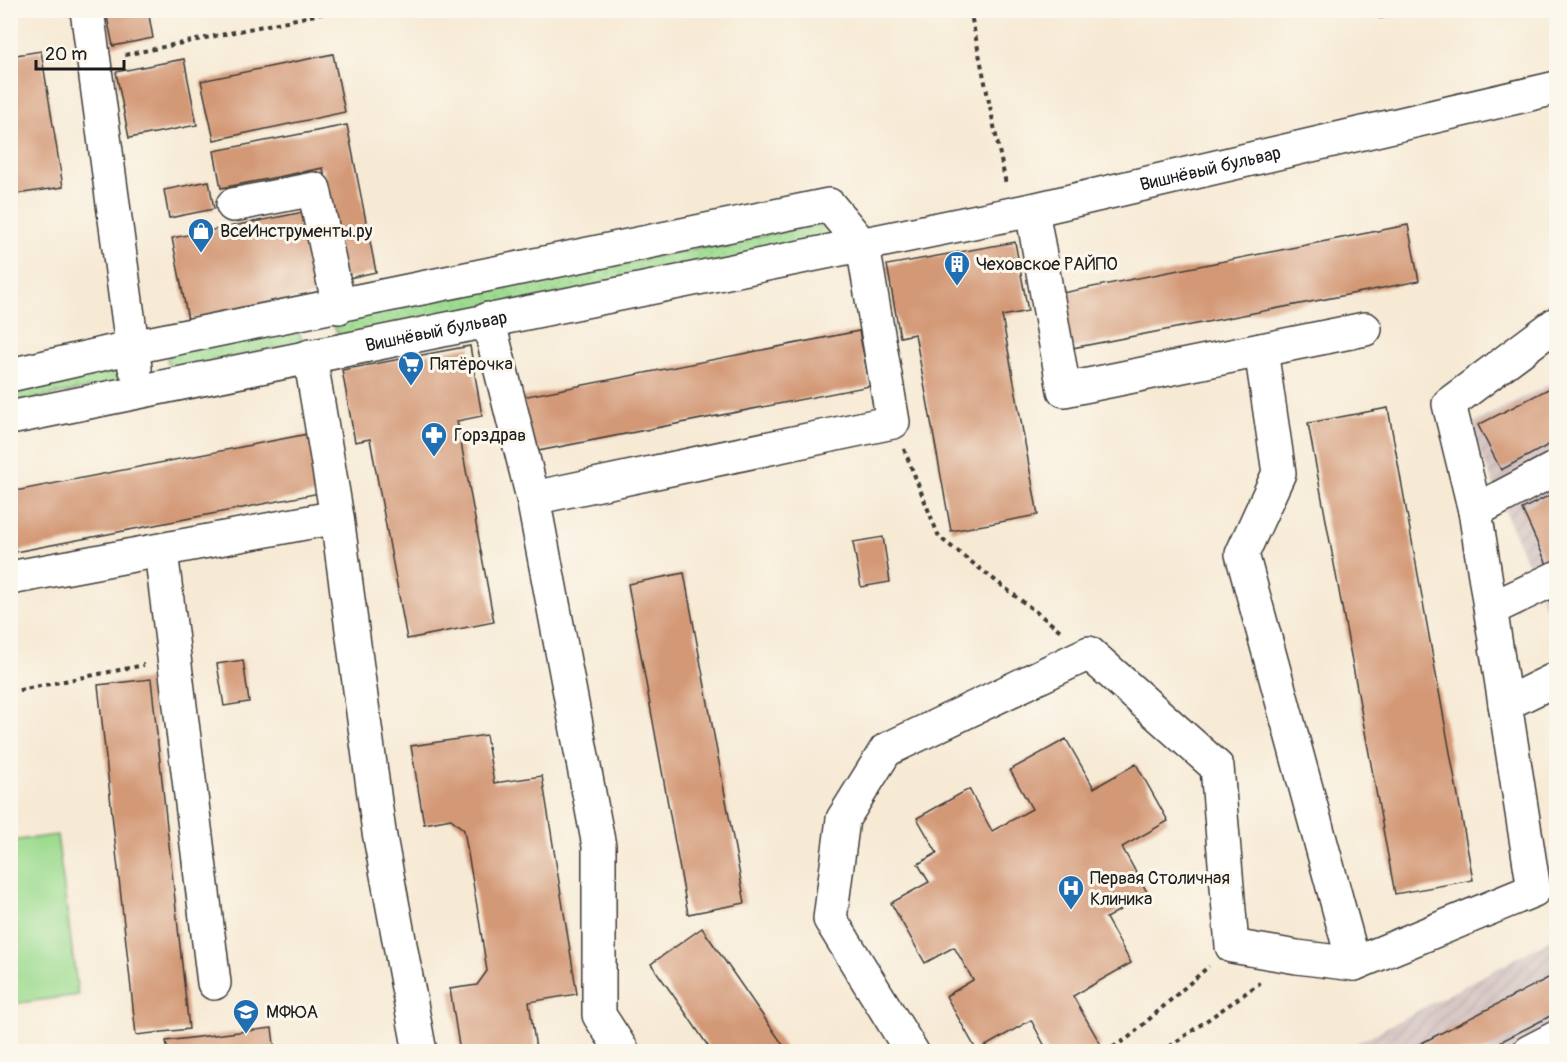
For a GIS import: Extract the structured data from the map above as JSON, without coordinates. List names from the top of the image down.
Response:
{
  "streets": {
    "street": ["Вишнёвый бульвар"]
  },
  "places": {
    "shop": ["ВсеИнструменты.ру"],
    "building": ["Чеховское РАЙПО"],
    "supermarket": ["Пятёрочка"],
    "pharmacy": ["Горздрав"],
    "hospital": ["Первая Столичная Клиника"],
    "school or university": ["МФЮА"]
  },
  "scale_bar": "20 m"
}
